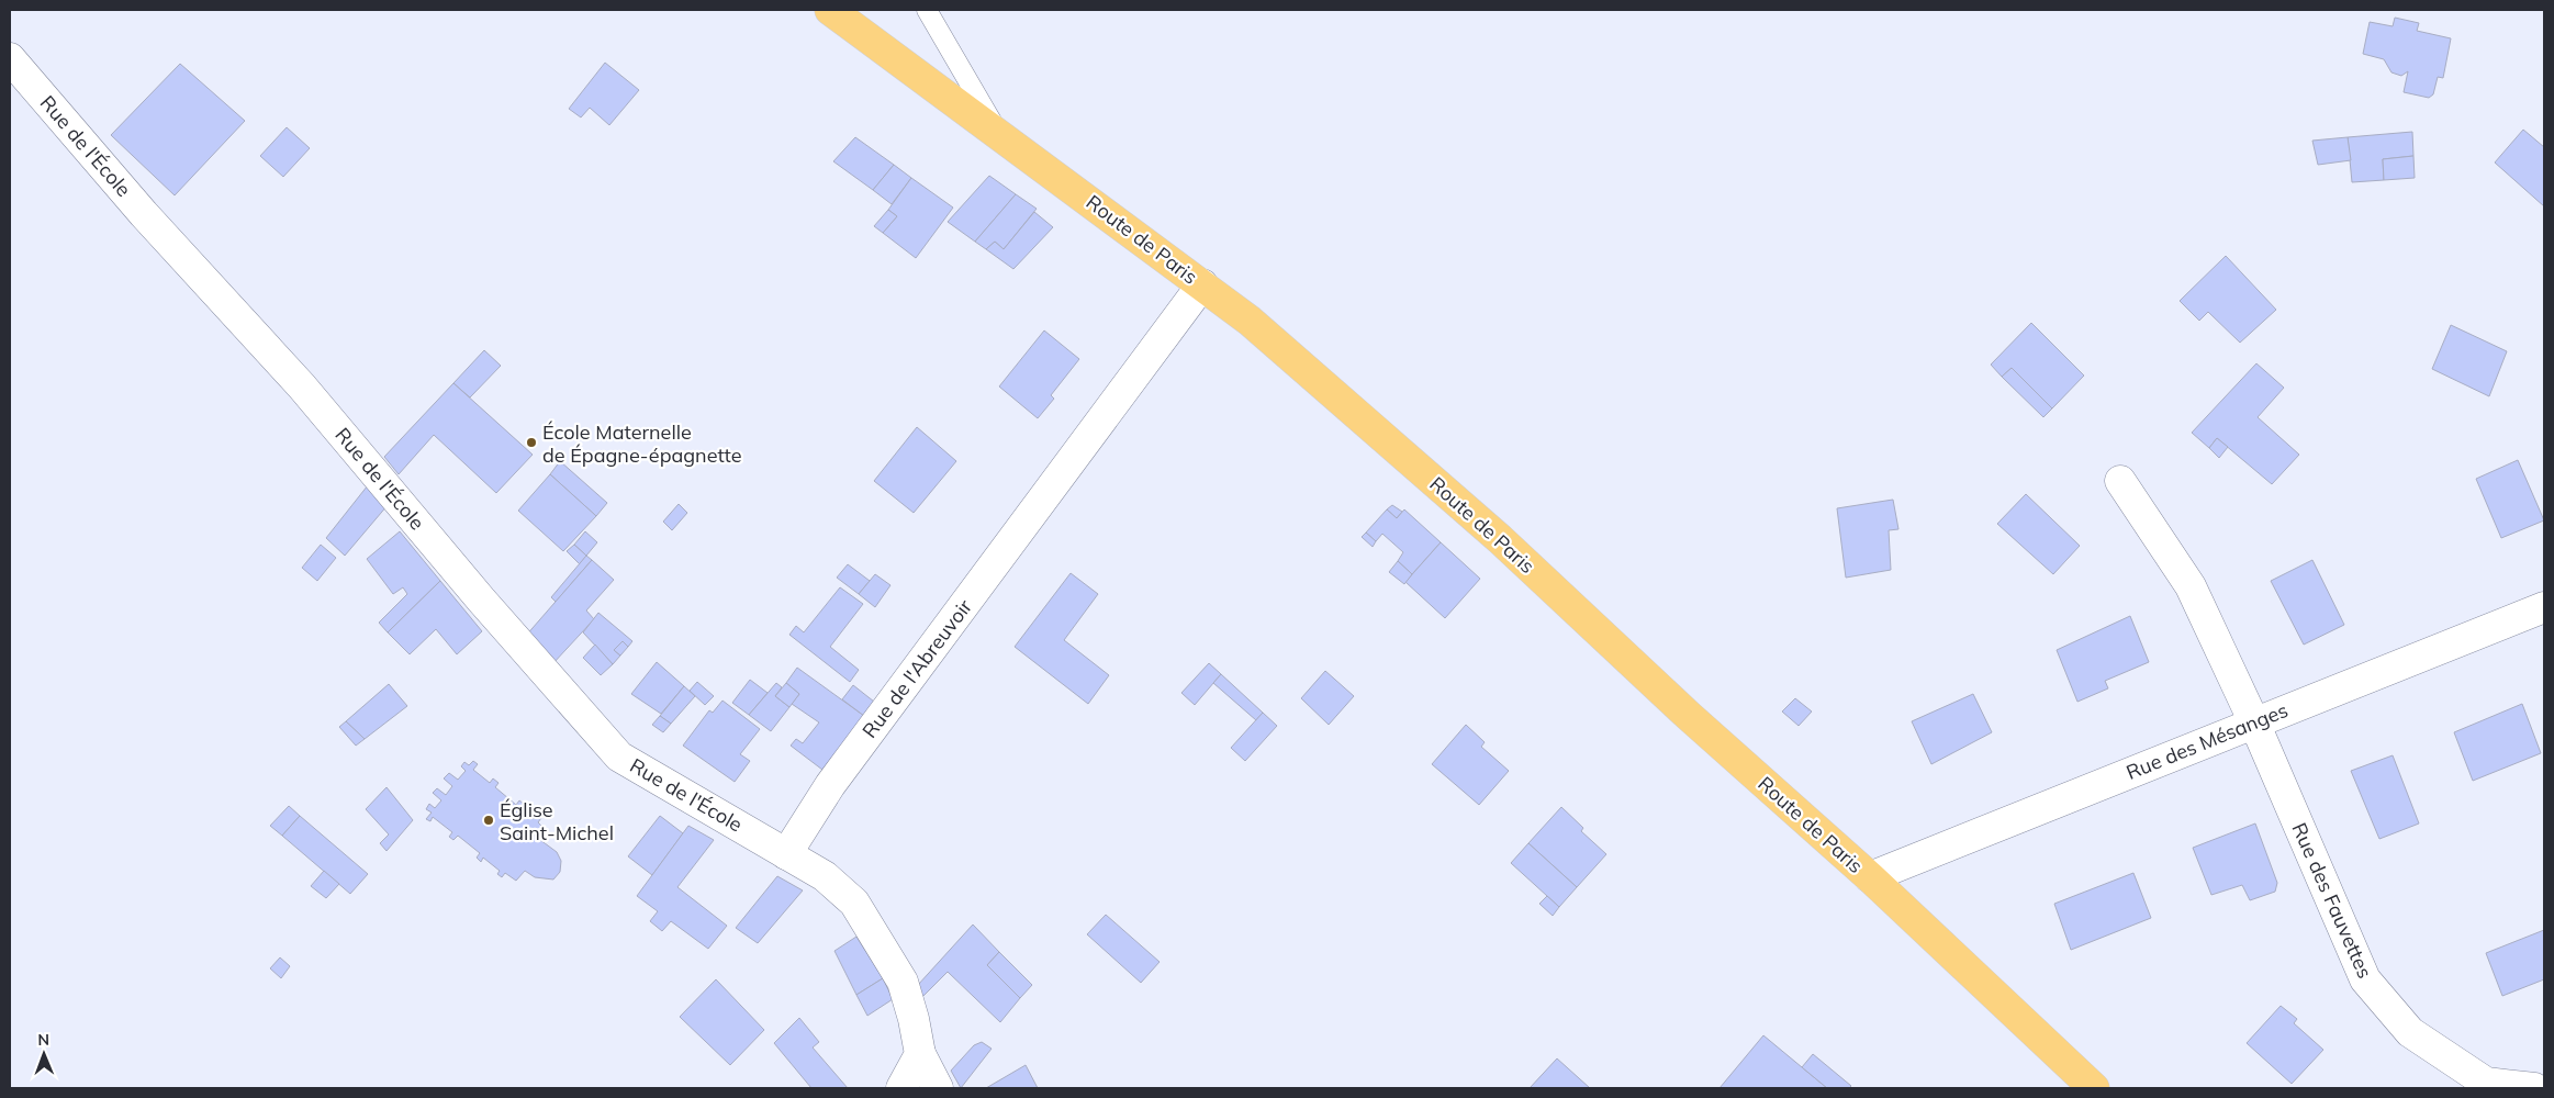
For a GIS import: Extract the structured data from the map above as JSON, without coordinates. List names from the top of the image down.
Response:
{
  "streets": {
    "main road": ["Route de Paris"],
    "street": [
      "Rue de l'École",
      "Rue de l'Abreuvoir",
      "Rue des Mésanges",
      "Rue des Fauvettes"
    ]
  },
  "crossings": [
    ["Rue de l'École", "Rue de l'Abreuvoir"],
    ["Route de Paris", "Rue de l'Abreuvoir"],
    ["Route de Paris", "Rue des Mésanges"],
    ["Rue des Mésanges", "Rue des Fauvettes"]
  ],
  "places": ["École Maternelle de Épagne-épagnette", "Église Saint-Michel"],
  "north": "top"
}
